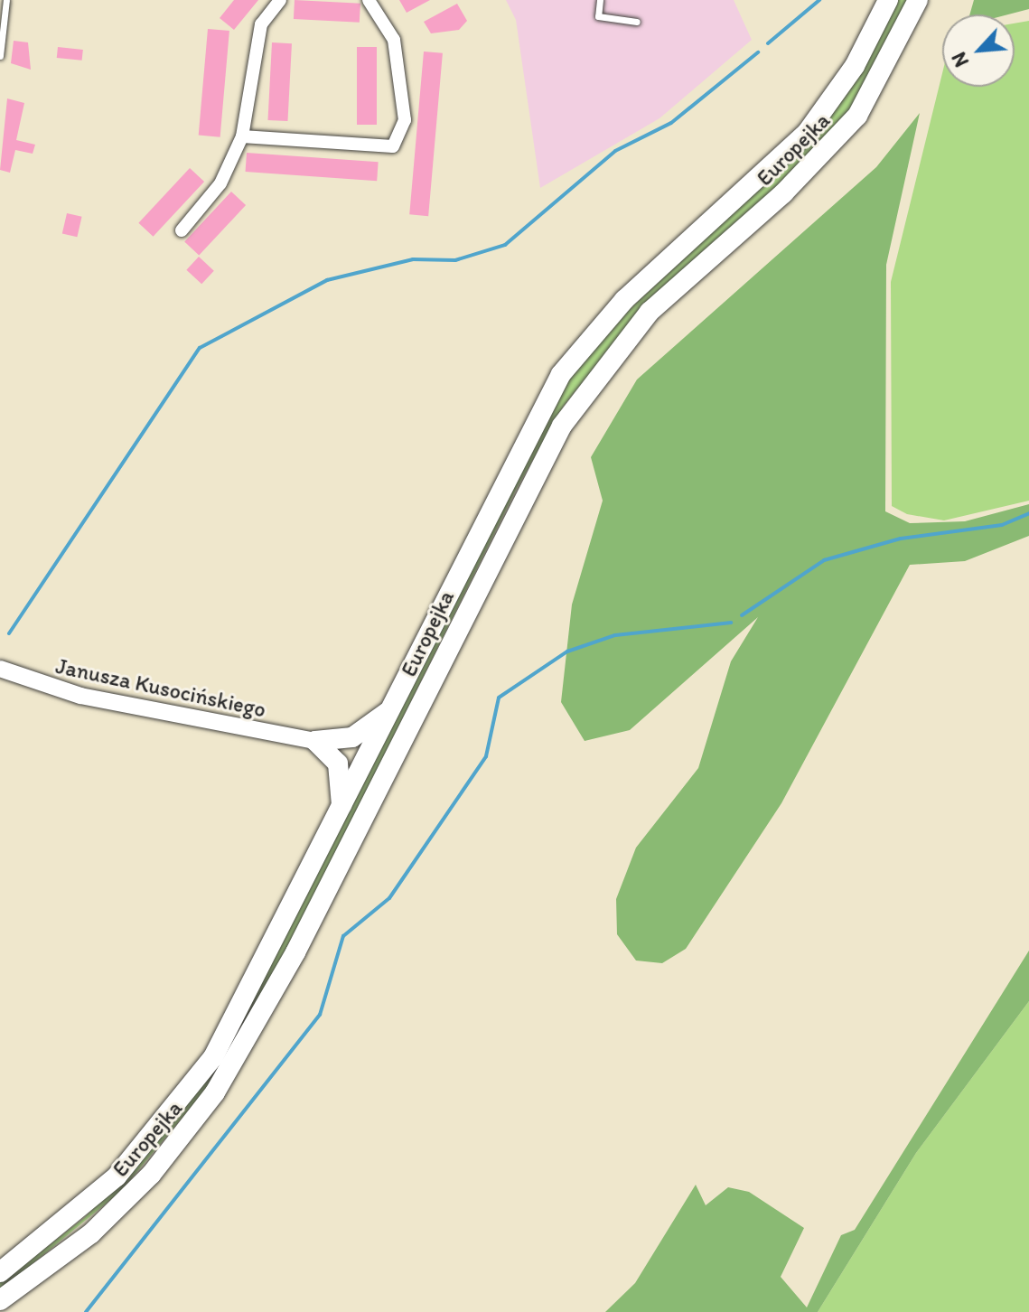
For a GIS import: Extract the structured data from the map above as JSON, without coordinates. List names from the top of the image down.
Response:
{
  "streets": {
    "main road": ["Europejka"],
    "street": ["Janusza Kusocińskiego"]
  },
  "north": "bottom left"
}
